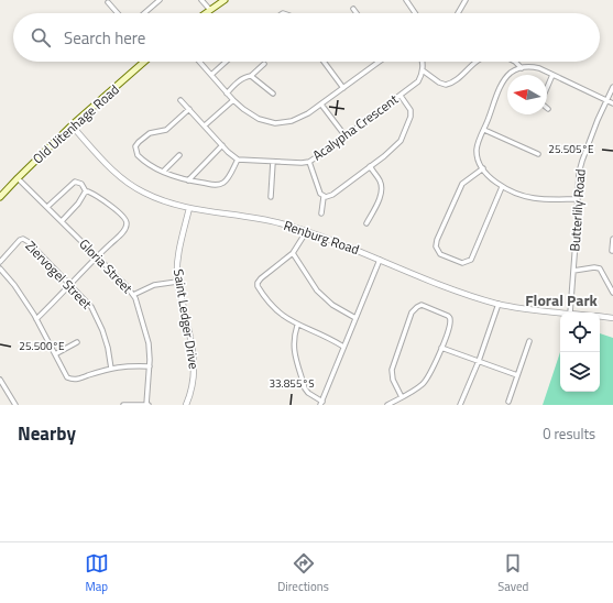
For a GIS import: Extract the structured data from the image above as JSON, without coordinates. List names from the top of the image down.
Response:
{
  "streets": {
    "main road": ["Old Uitenhage Road"],
    "street": [
      "Acalypha Crescent",
      "Butterlily Road",
      "Renburg Road",
      "Gloria Street",
      "Ziervogel Street",
      "Saint Ledger Drive"
    ]
  },
  "crossings": [
    ["Old Uitenhage Road", "Renburg Road"],
    ["Old Uitenhage Road", "Gloria Street"],
    ["Renburg Road", "Saint Ledger Drive"]
  ],
  "districts": ["Floral Park"],
  "north": "left",
  "page": {
    "search": "Search here",
    "heading": ["Nearby", "0 results"],
    "nav": ["Map", "Directions", "Saved"]
  },
  "coordinates": ["25.505°E", "25.500°E", "33.855°S"]
}
